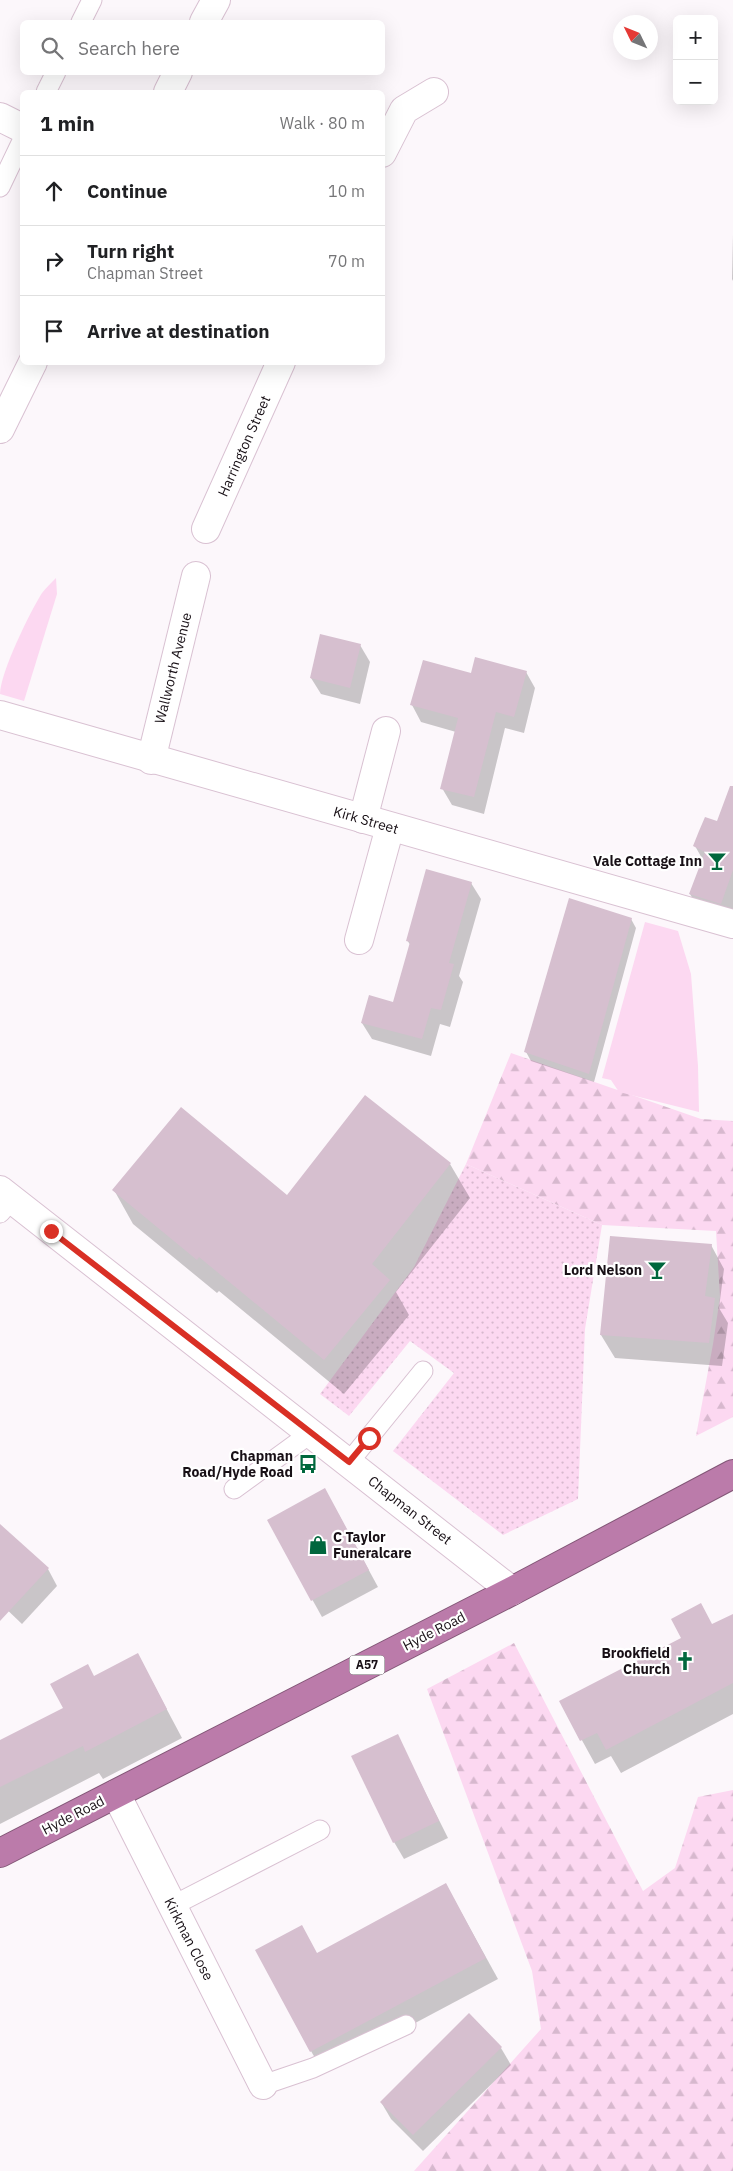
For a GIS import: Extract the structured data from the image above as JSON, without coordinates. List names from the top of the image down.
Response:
{
  "streets": {
    "highway": ["Hyde Road", "A57"],
    "street": [
      "Harrington Street",
      "Wallworth Avenue",
      "Kirk Street",
      "Chapman Street",
      "Kirkman Close"
    ]
  },
  "crossings": [
    ["Wallworth Avenue", "Kirk Street"],
    ["Chapman Street", "Hyde Road"],
    ["Hyde Road", "Kirkman Close"]
  ],
  "places": {
    "bar": ["Vale Cottage Inn", "Lord Nelson"],
    "bus stop": ["Chapman Road/Hyde Road"],
    "shop": ["C Taylor Funeralcare"],
    "church": ["Brookfield Church"]
  },
  "north": "top left",
  "page": {
    "map_buttons": ["+", "−"],
    "search": "Search here",
    "heading": ["1 min", "Walk · 80 m"],
    "list": [
      ["Continue", "10 m"],
      ["Turn right", "Chapman Street", "70 m"],
      "Arrive at destination"
    ]
  }
}
